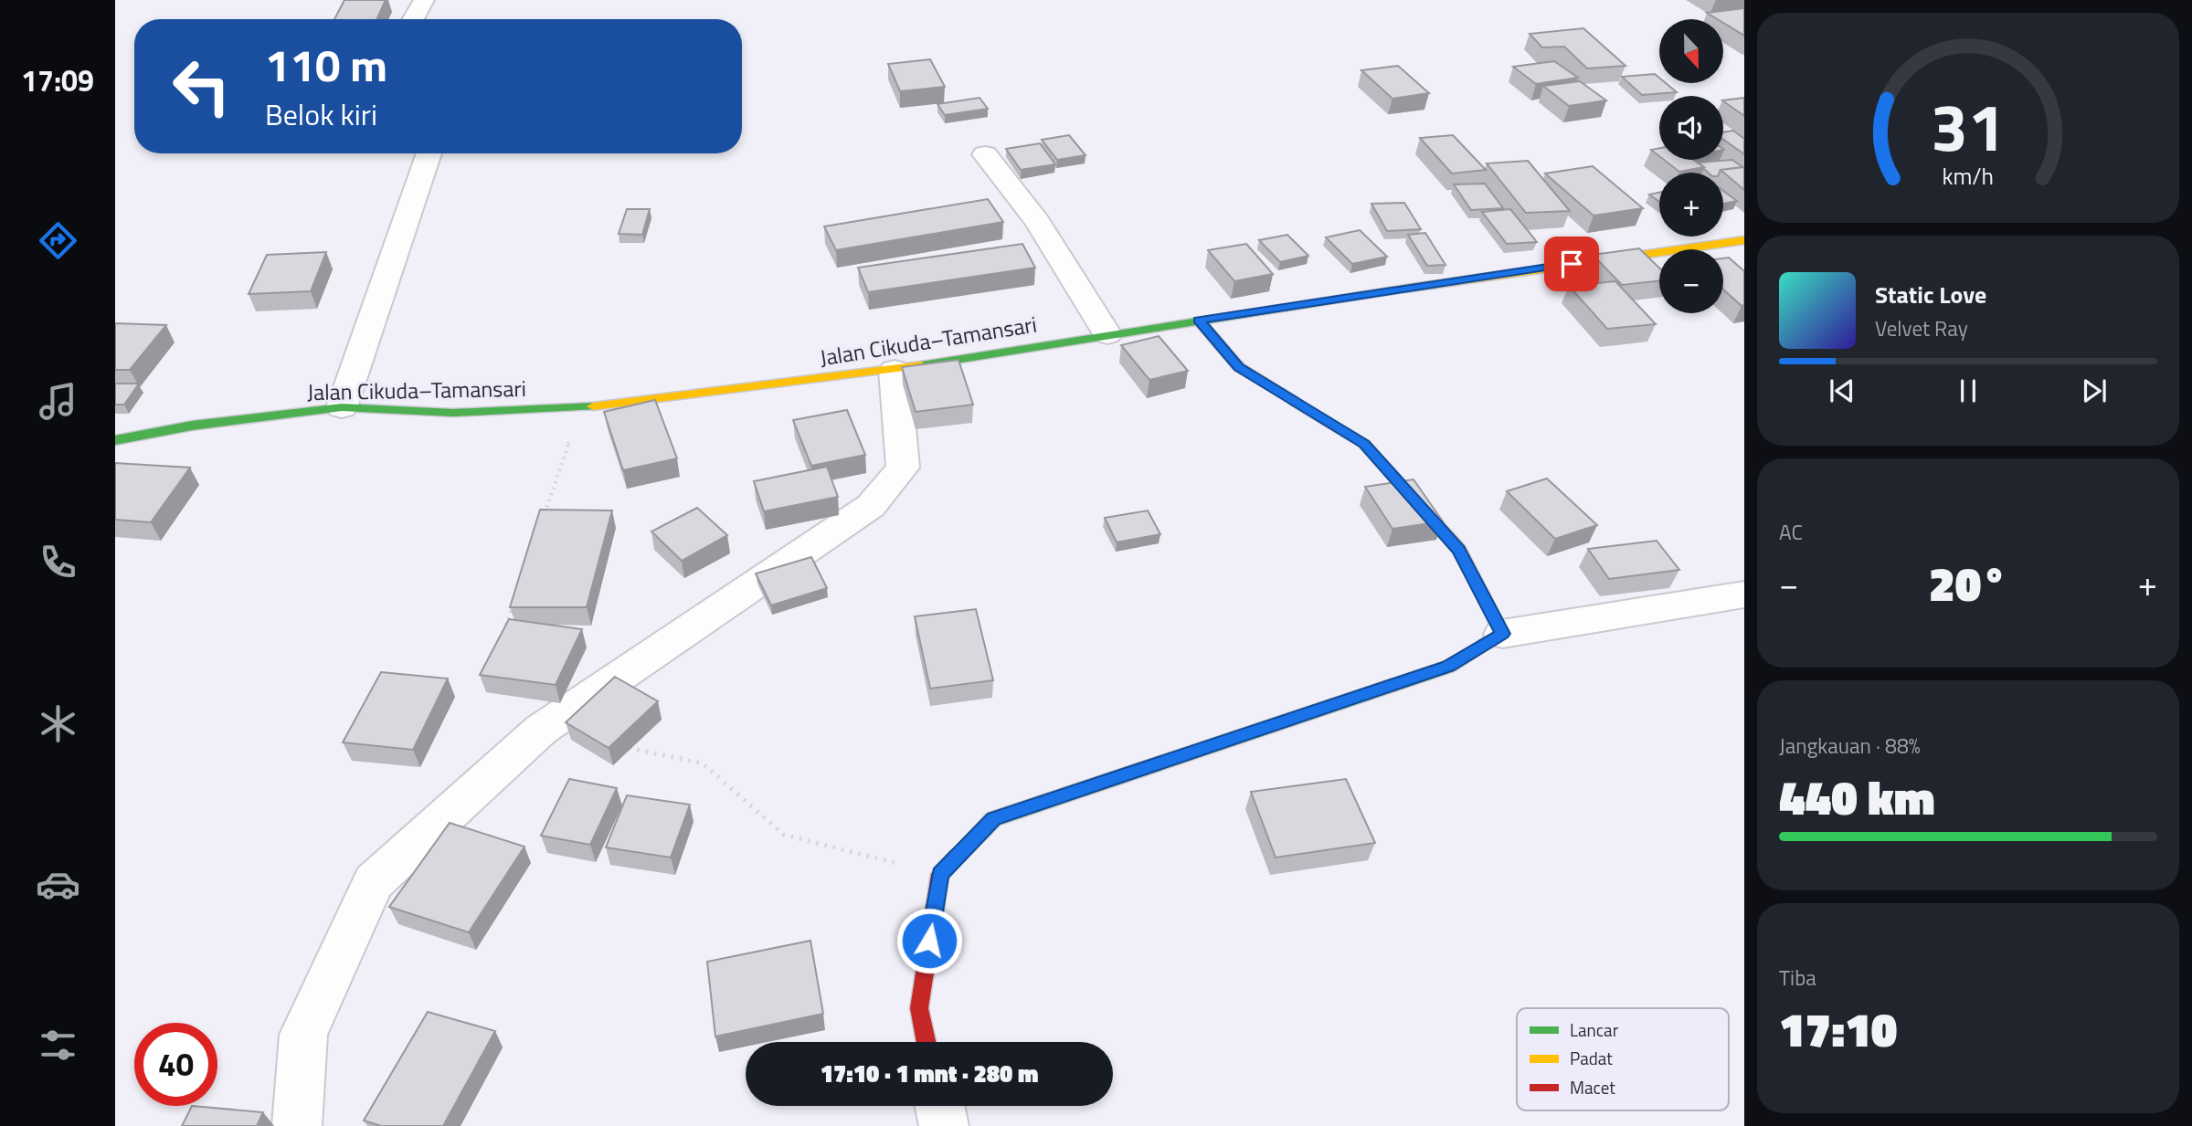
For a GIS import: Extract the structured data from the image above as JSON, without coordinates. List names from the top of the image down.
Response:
{
  "streets": {
    "street": ["Jalan Cikuda–Tamansari"]
  },
  "legend": ["Lancar", "Padat", "Macet"],
  "north": "bottom",
  "page": {
    "tabs": "17:09",
    "map_buttons": ["+", "−"],
    "turn": ["110 m", "Belok kiri"],
    "song": ["Static Love", "Velvet Ray"],
    "tile": [
      "AC",
      ["Jangkauan · 88%", "440 km"],
      ["Tiba", "17:10"]
    ],
    "heat": ["−", "20°", "+"],
    "limit": "40",
    "trip": "17:10 · 1 mnt · 280 m",
    "gauge": ["31", "km/h"]
  }
}
